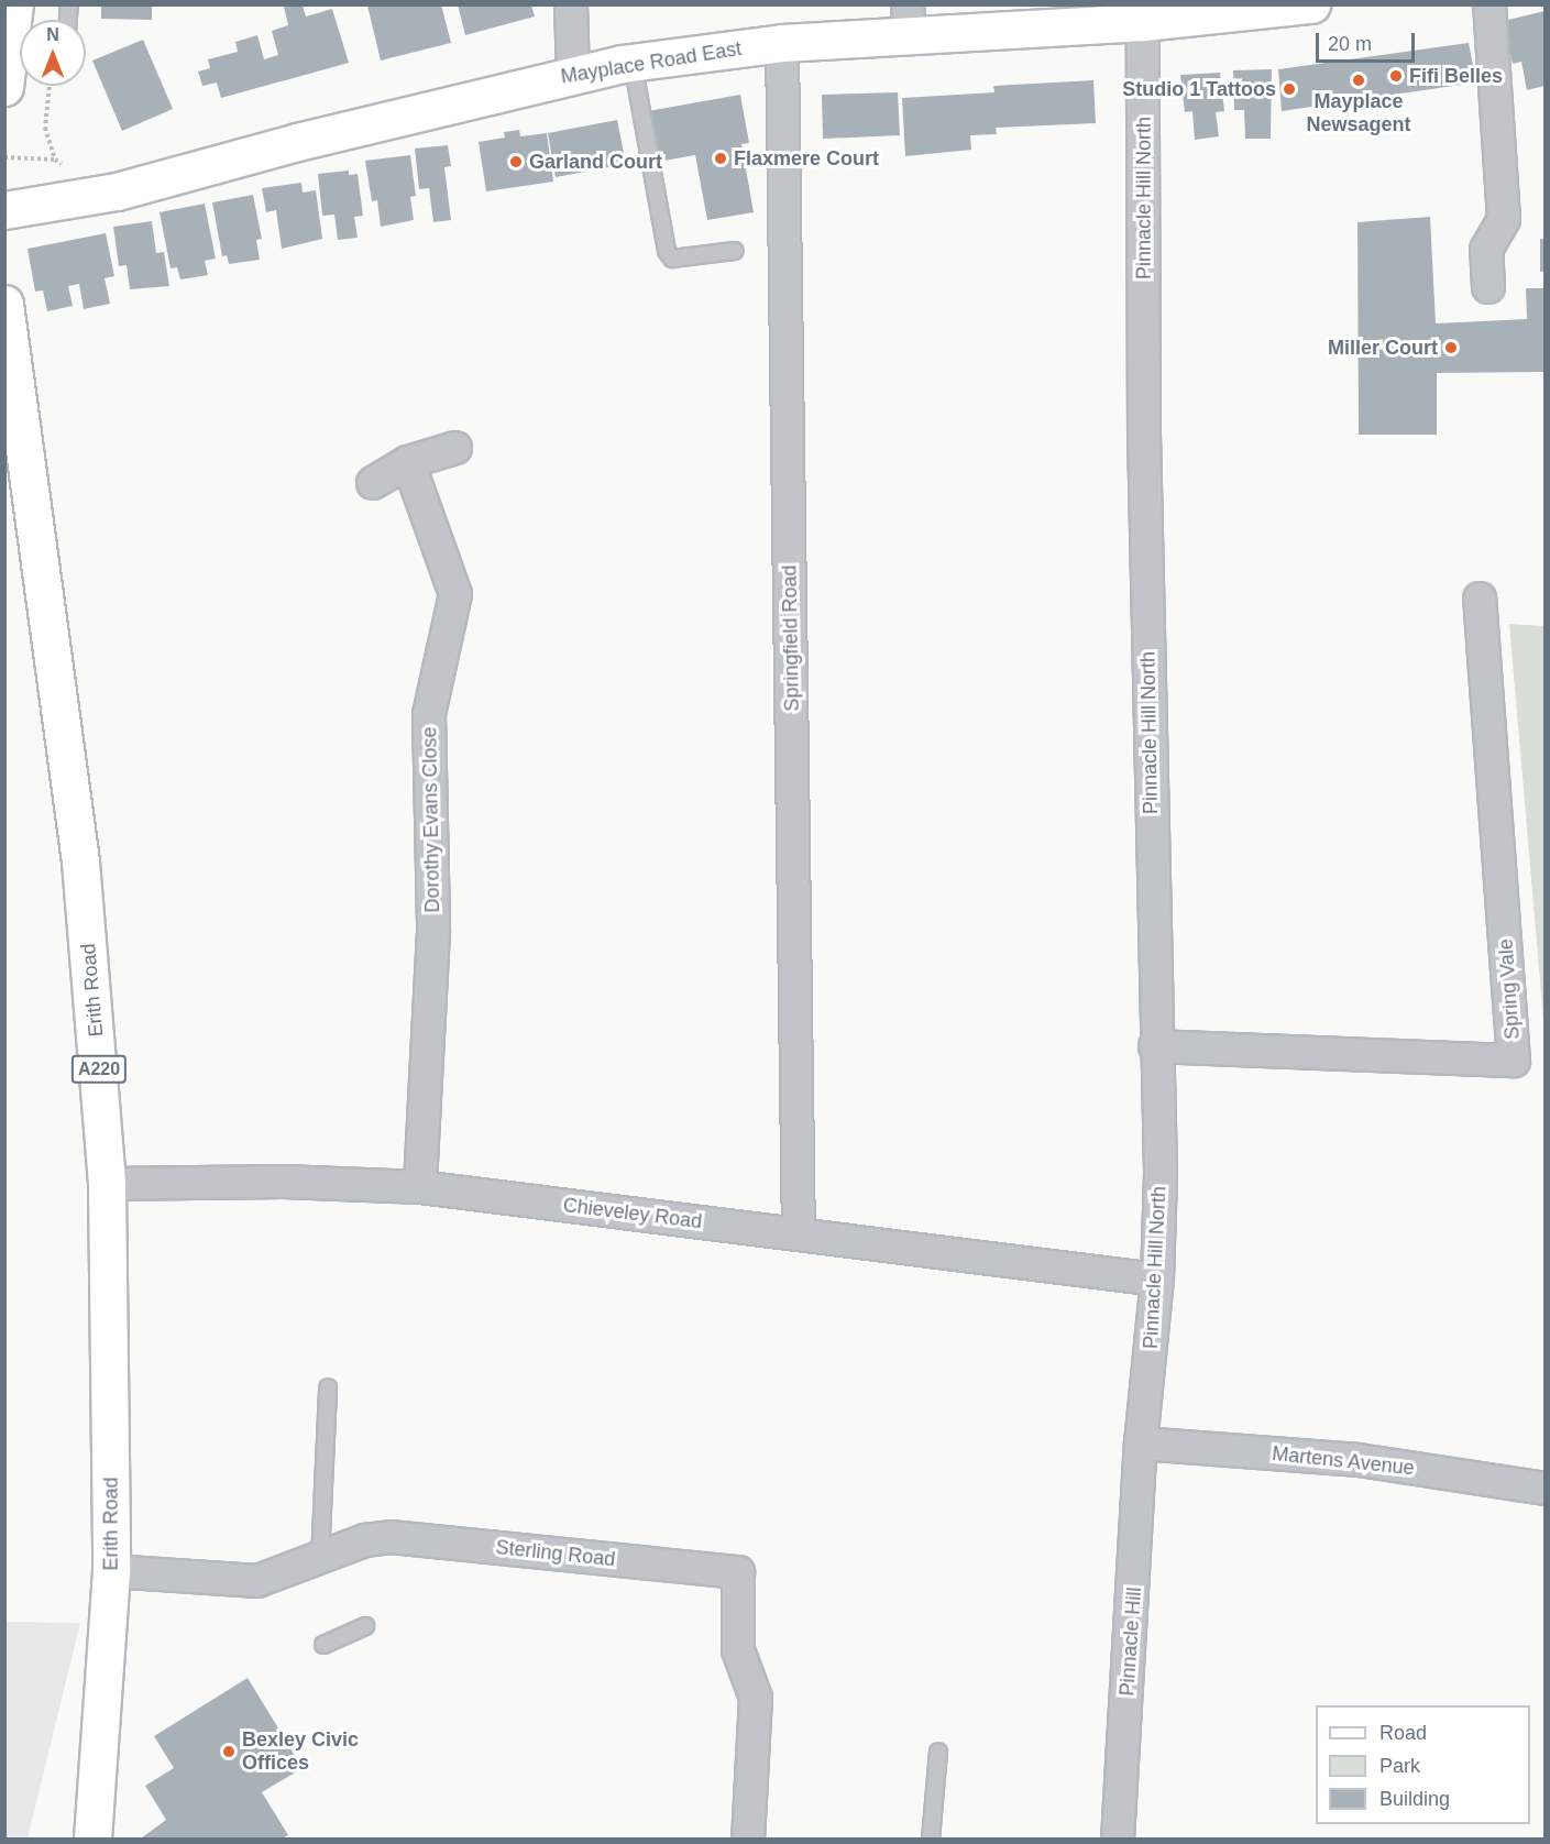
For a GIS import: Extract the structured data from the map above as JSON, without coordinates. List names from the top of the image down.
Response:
{
  "streets": {
    "main road": ["Mayplace Road East", "Erith Road", "A220"],
    "street": [
      "Pinnacle Hill North",
      "Springfield Road",
      "Dorothy Evans Close",
      "Spring Vale",
      "Chieveley Road",
      "Martens Avenue",
      "Sterling Road",
      "Pinnacle Hill"
    ]
  },
  "crossings": [
    ["Mayplace Road East", "Pinnacle Hill North"],
    ["Mayplace Road East", "Springfield Road"],
    ["Pinnacle Hill North", "Spring Vale"],
    ["Pinnacle Hill North", "Chieveley Road"],
    ["Pinnacle Hill North", "Martens Avenue"],
    ["Pinnacle Hill North", "Pinnacle Hill"],
    ["Springfield Road", "Chieveley Road"],
    ["Dorothy Evans Close", "Chieveley Road"],
    ["Erith Road", "Chieveley Road"],
    ["Erith Road", "Sterling Road"],
    ["Martens Avenue", "Pinnacle Hill"]
  ],
  "places": [
    "Fifi Belles",
    "Mayplace Newsagent",
    "Studio 1 Tattoos",
    "Flaxmere Court",
    "Garland Court",
    "Miller Court",
    "Bexley Civic Offices"
  ],
  "legend": ["Road", "Park", "Building"],
  "scale_bar": "20 m",
  "north": "top"
}
